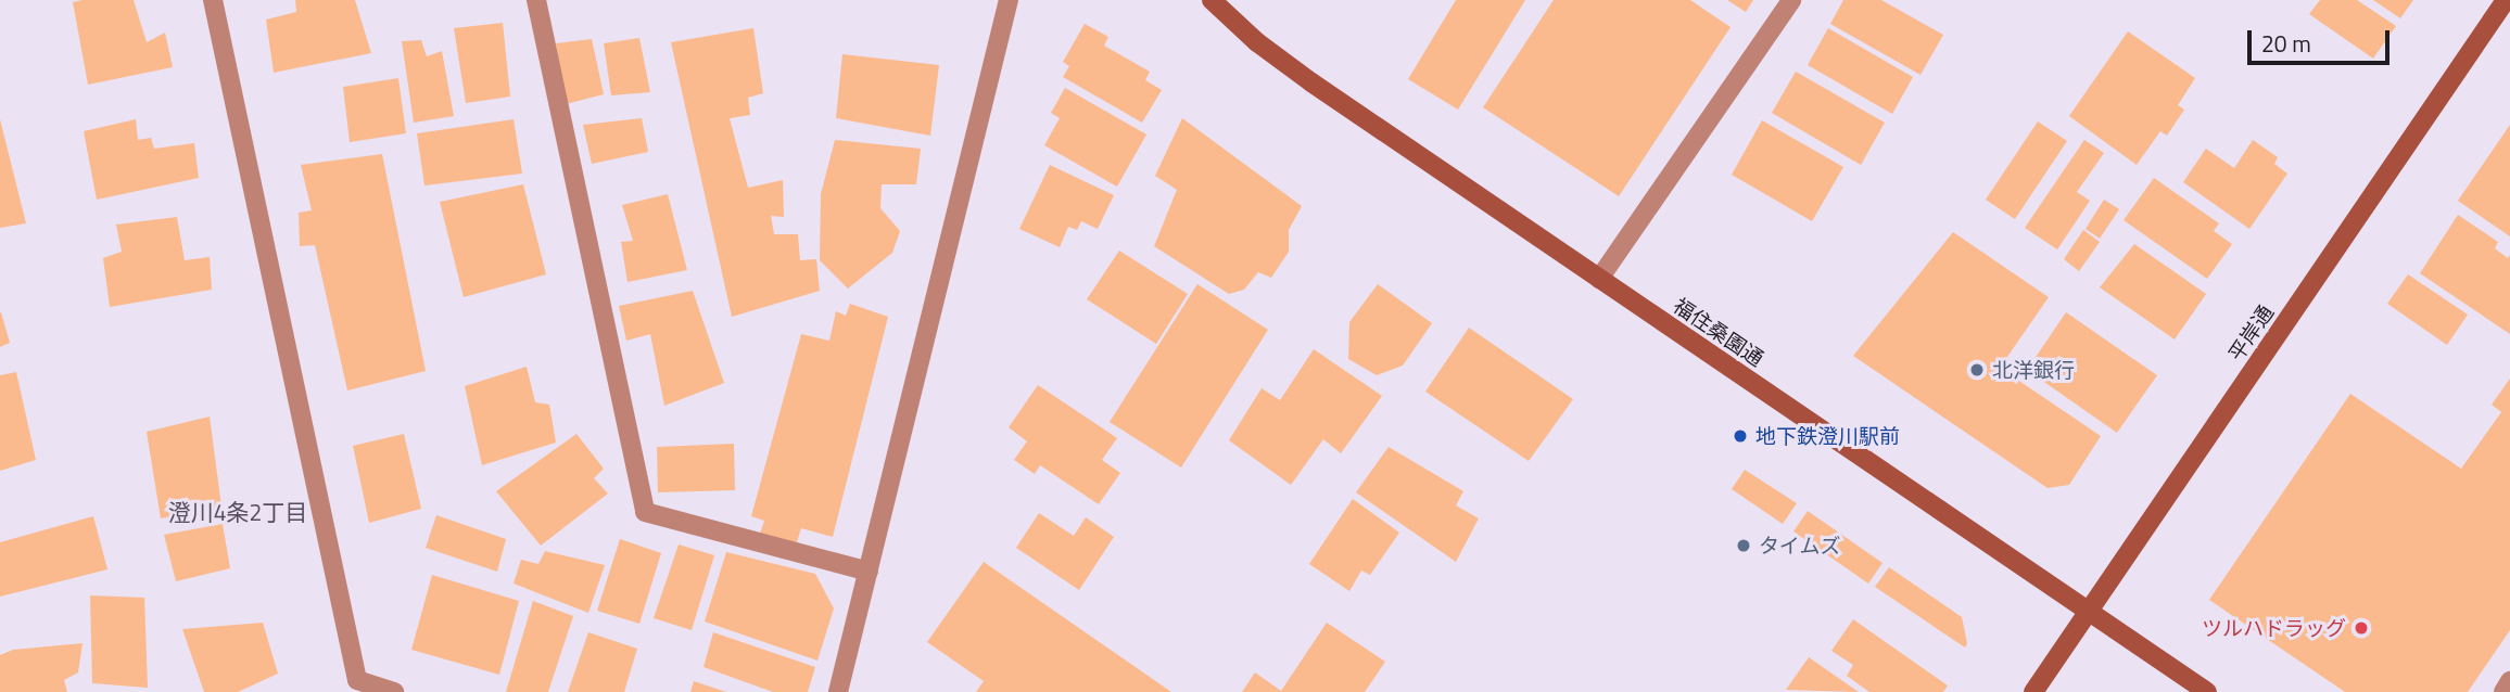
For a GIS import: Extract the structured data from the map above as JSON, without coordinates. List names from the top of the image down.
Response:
{
  "streets": {
    "street": ["福住桑園通", "平岸通"]
  },
  "crossings": [
    ["福住桑園通", "平岸通"]
  ],
  "districts": ["澄川4条2丁目"],
  "places": [
    "北洋銀行",
    "地下鉄澄川駅前",
    "タイムズ",
    "ツルハドラッグ"
  ],
  "scale_bar": "20 m"
}
